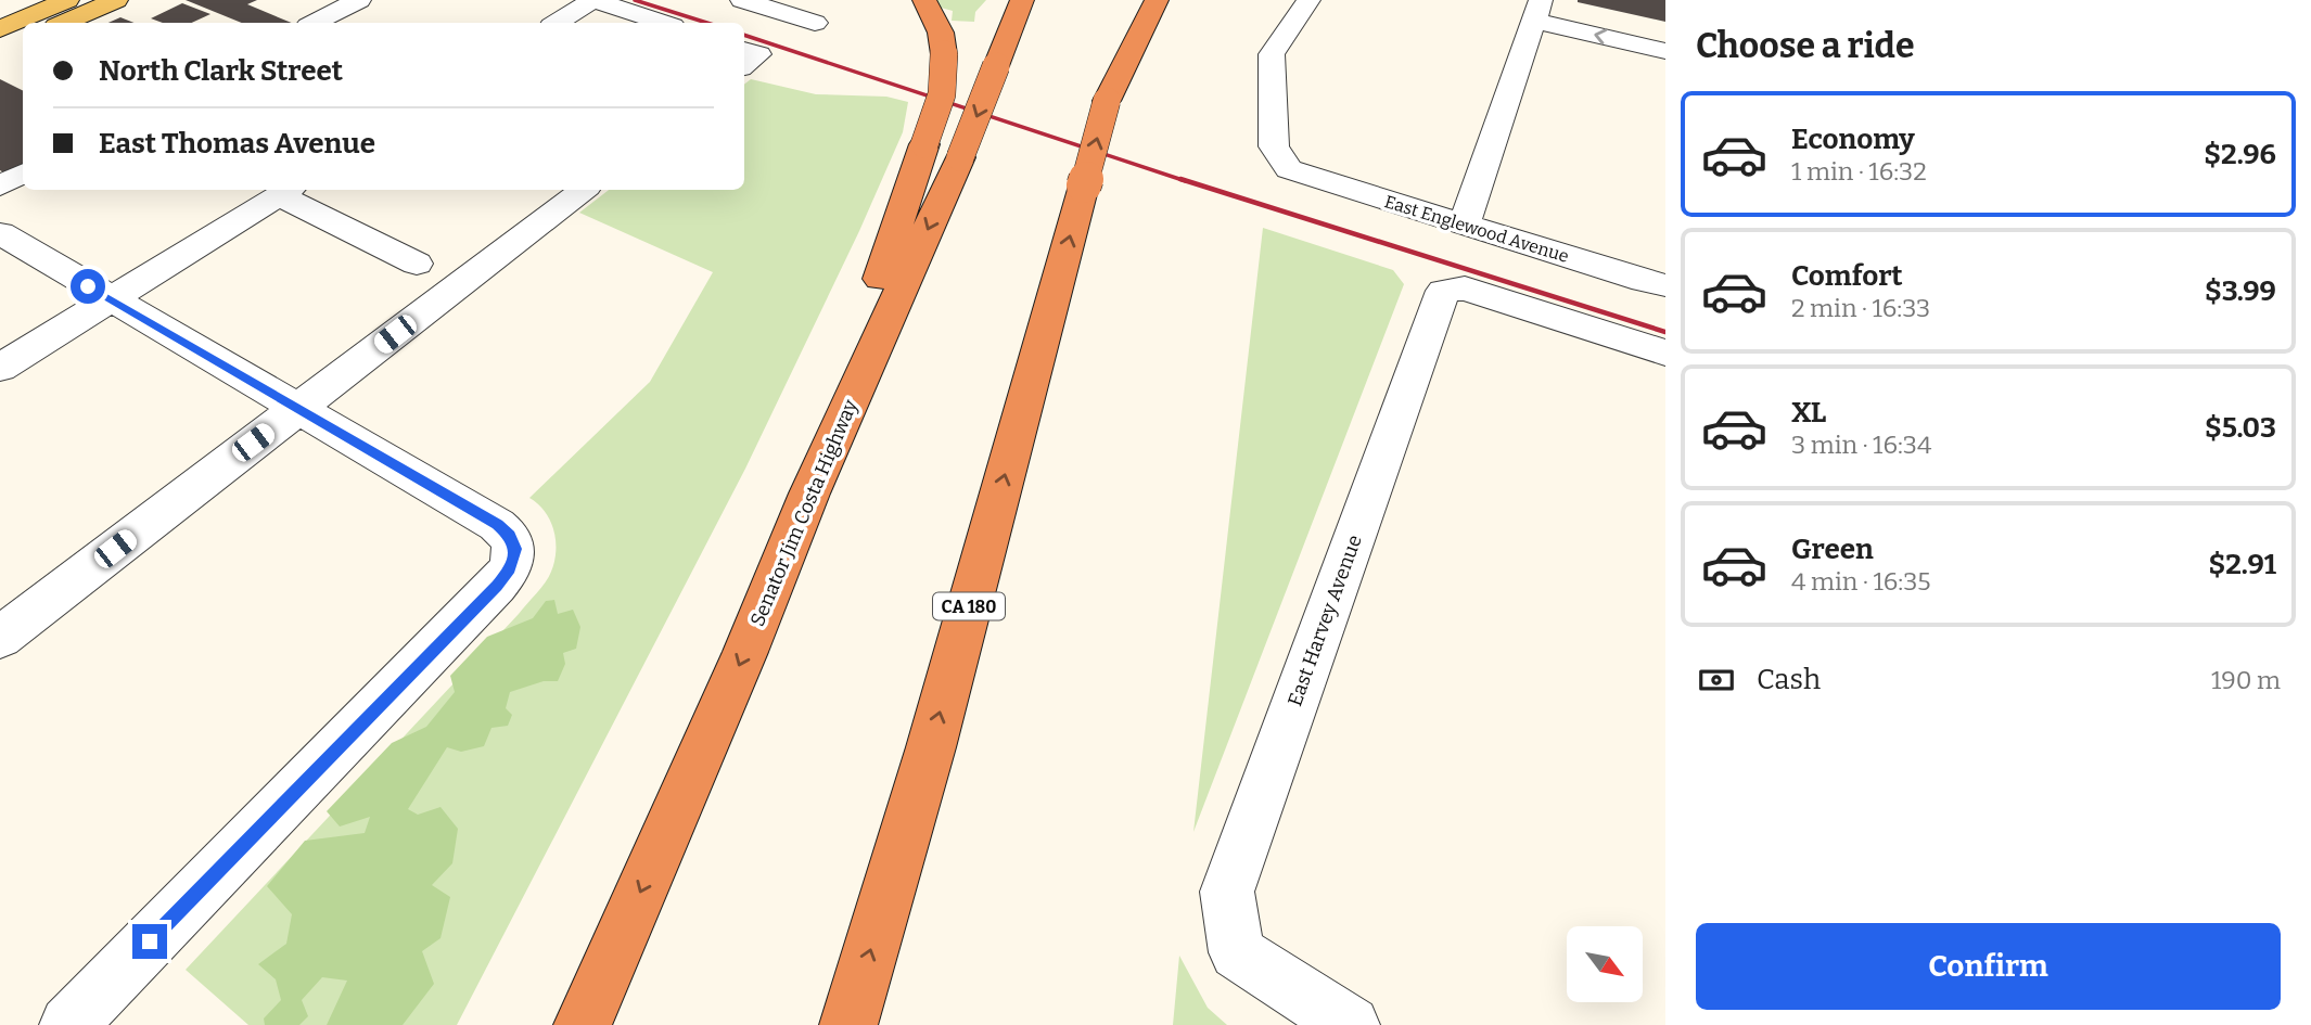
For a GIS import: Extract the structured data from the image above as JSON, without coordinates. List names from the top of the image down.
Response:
{
  "streets": {
    "highway": ["Senator Jim Costa Highway", "CA 180"],
    "street": ["East Englewood Avenue", "East Harvey Avenue"]
  },
  "north": "bottom right",
  "page": {
    "heading": "Choose a ride",
    "banner": ["North Clark Street", "East Thomas Avenue"],
    "list": [
      {
        "name": "Economy",
        "note": "1 min · 16:32",
        "value": "$2.96"
      },
      {
        "name": "Comfort",
        "note": "2 min · 16:33",
        "value": "$3.99"
      },
      {
        "name": "XL",
        "note": "3 min · 16:34",
        "value": "$5.03"
      },
      {
        "name": "Green",
        "note": "4 min · 16:35",
        "value": "$2.91"
      }
    ],
    "pay": ["Cash", "190 m"],
    "buttons": "Confirm"
  }
}
